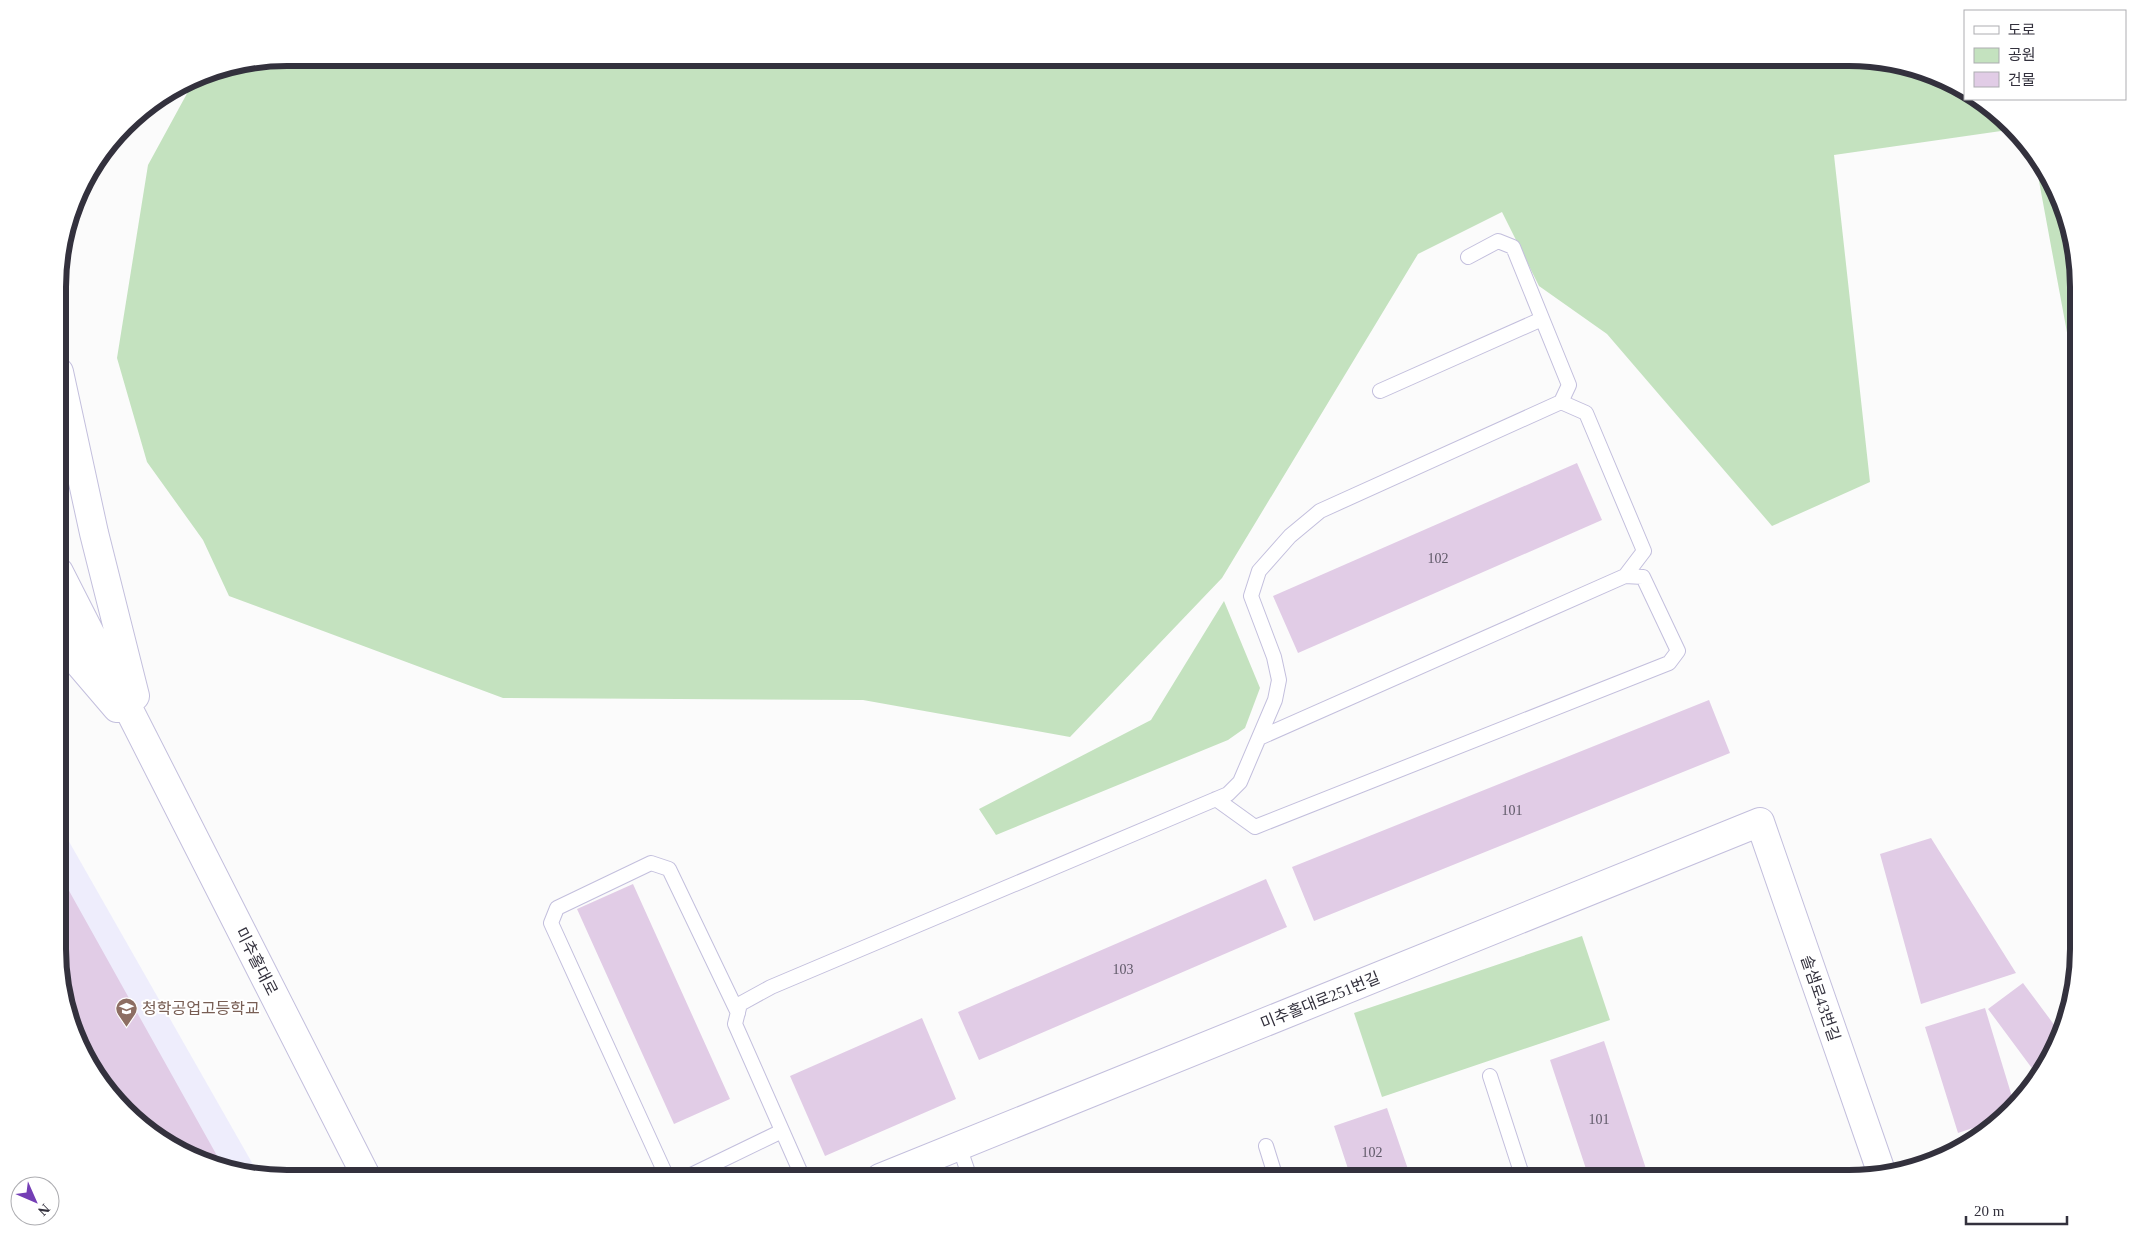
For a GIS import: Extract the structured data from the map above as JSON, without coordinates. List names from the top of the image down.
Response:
{
  "streets": {
    "main road": ["미추홀대로", "솔샘로43번길", "미추홀대로251번길"]
  },
  "crossings": [
    ["솔샘로43번길", "미추홀대로251번길"]
  ],
  "places": {
    "school or university": ["청학공업고등학교"]
  },
  "house_numbers": [
    "102",
    "101",
    "103",
    "101",
    "102"
  ],
  "legend": ["도로", "공원", "건물"],
  "scale_bar": "20 m",
  "north": "bottom right"
}
